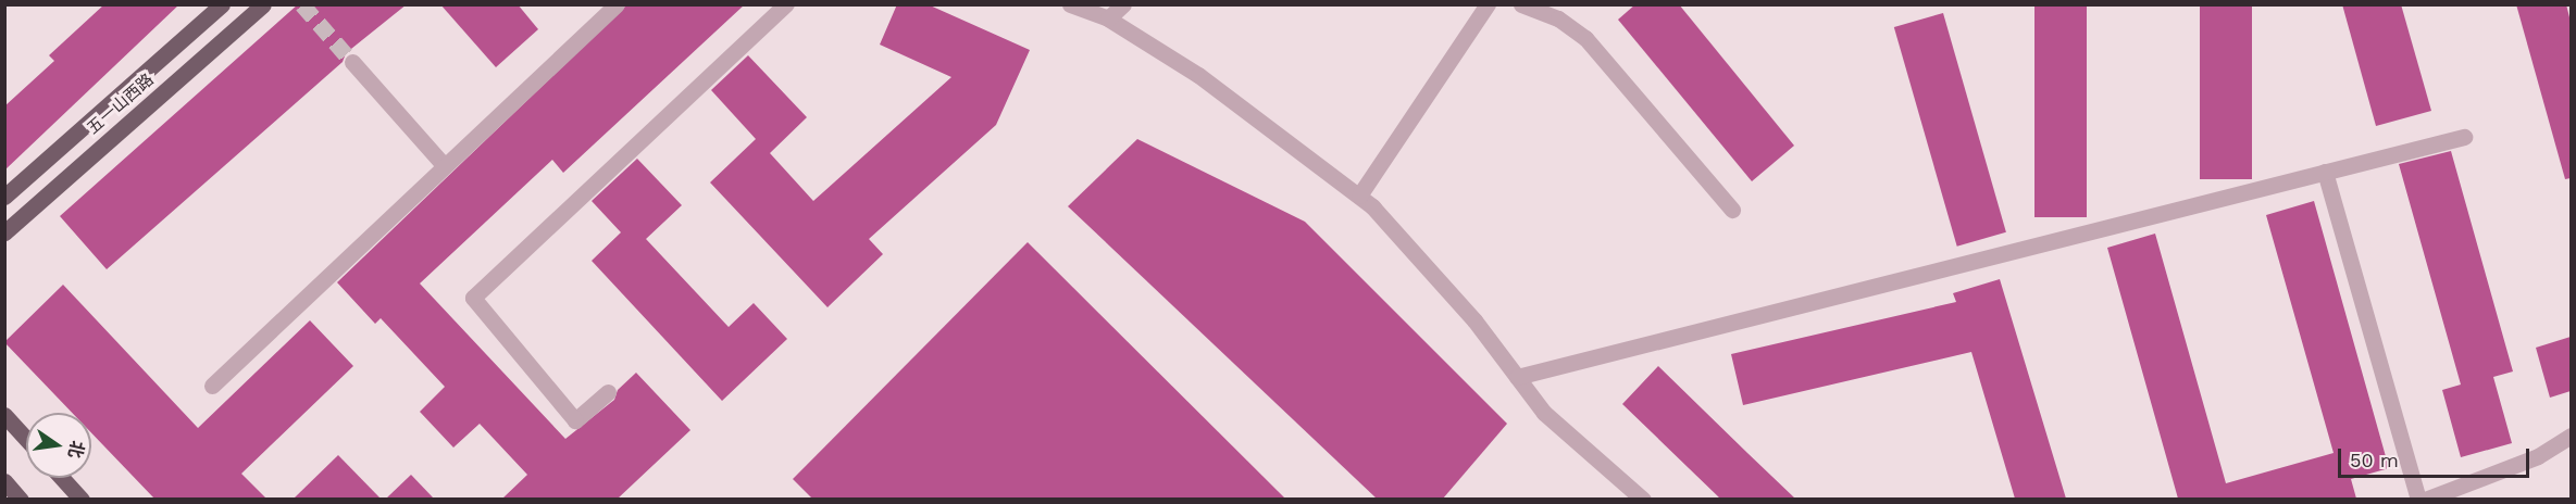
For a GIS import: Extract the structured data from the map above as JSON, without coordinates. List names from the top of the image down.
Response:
{
  "streets": {
    "main road": ["五一山西路"]
  },
  "scale_bar": "50 m",
  "north": "right"
}
